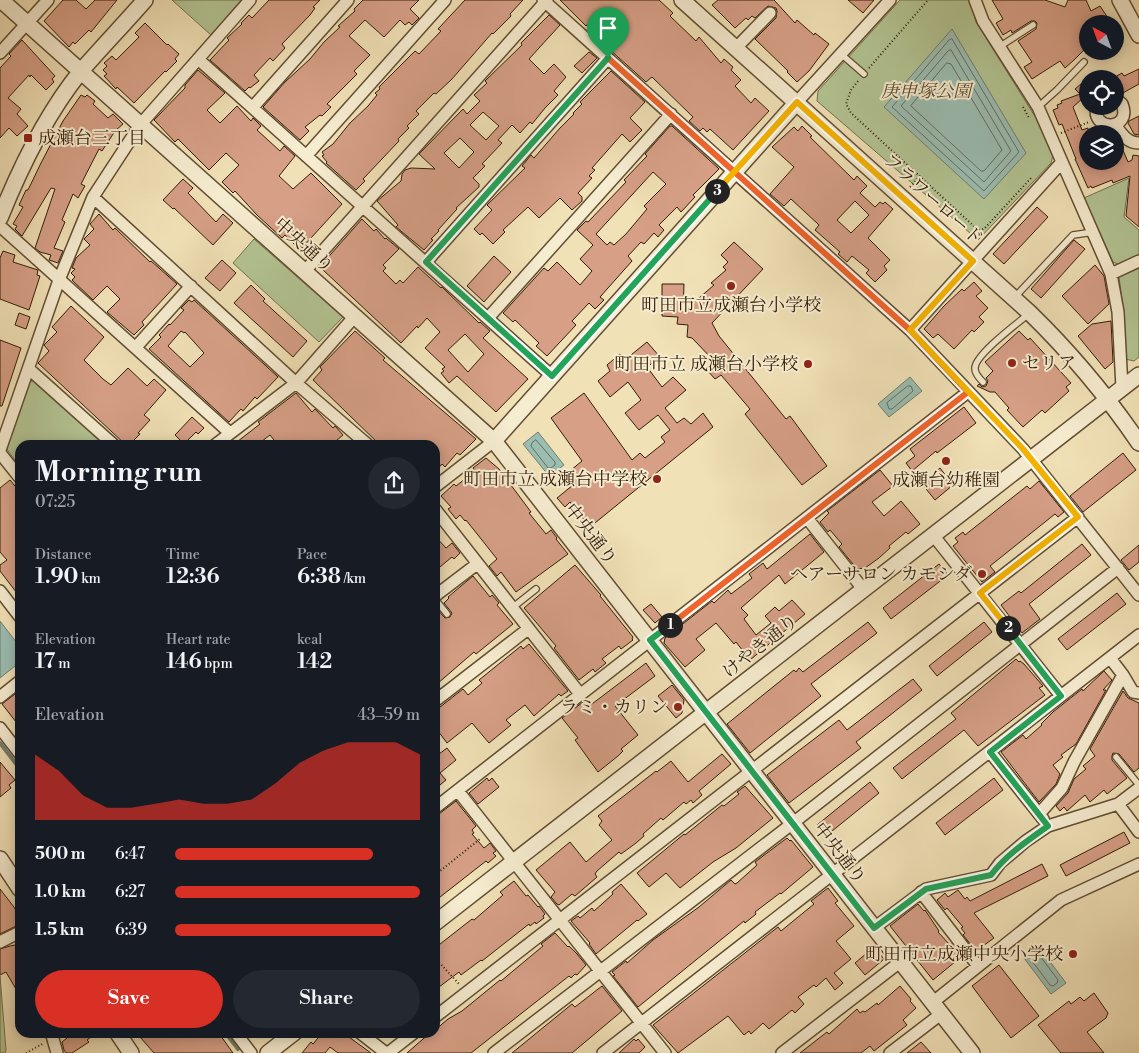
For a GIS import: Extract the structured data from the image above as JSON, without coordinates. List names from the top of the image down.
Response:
{
  "streets": {
    "street": ["フラワーロード", "中央通り", "けやき通り"]
  },
  "crossings": [
    ["フラワーロード", "けやき通り"],
    ["中央通り", "けやき通り"]
  ],
  "parks": ["庚申塚公園"],
  "places": {
    "transit": ["成瀬台三丁目"],
    "other": [
      "町田市立成瀬台小学校",
      "セリア",
      "町田市立 成瀬台小学校",
      "成瀬台幼稚園",
      "町田市立 成瀬台中学校",
      "ヘアーサロン カモシダ",
      "ラミ・カリン",
      "町田市立成瀬中央小学校"
    ]
  },
  "north": "top left",
  "page": {
    "pins": ["3", "1", "2"],
    "heading": ["Morning run", "07:25"],
    "stats": [
      ["Distance", "1.90 km"],
      ["Time", "12:36"],
      ["Pace", "6:38 /km"],
      ["Elevation", "17 m"],
      ["Heart rate", "146 bpm"],
      ["kcal", "142"]
    ],
    "chart": ["Elevation", "43–59 m"],
    "list": [
      {
        "name": "500 m",
        "note": "6:47"
      },
      {
        "name": "1.0 km",
        "note": "6:27"
      },
      {
        "name": "1.5 km",
        "note": "6:39"
      }
    ],
    "buttons": ["Save", "Share"]
  }
}
